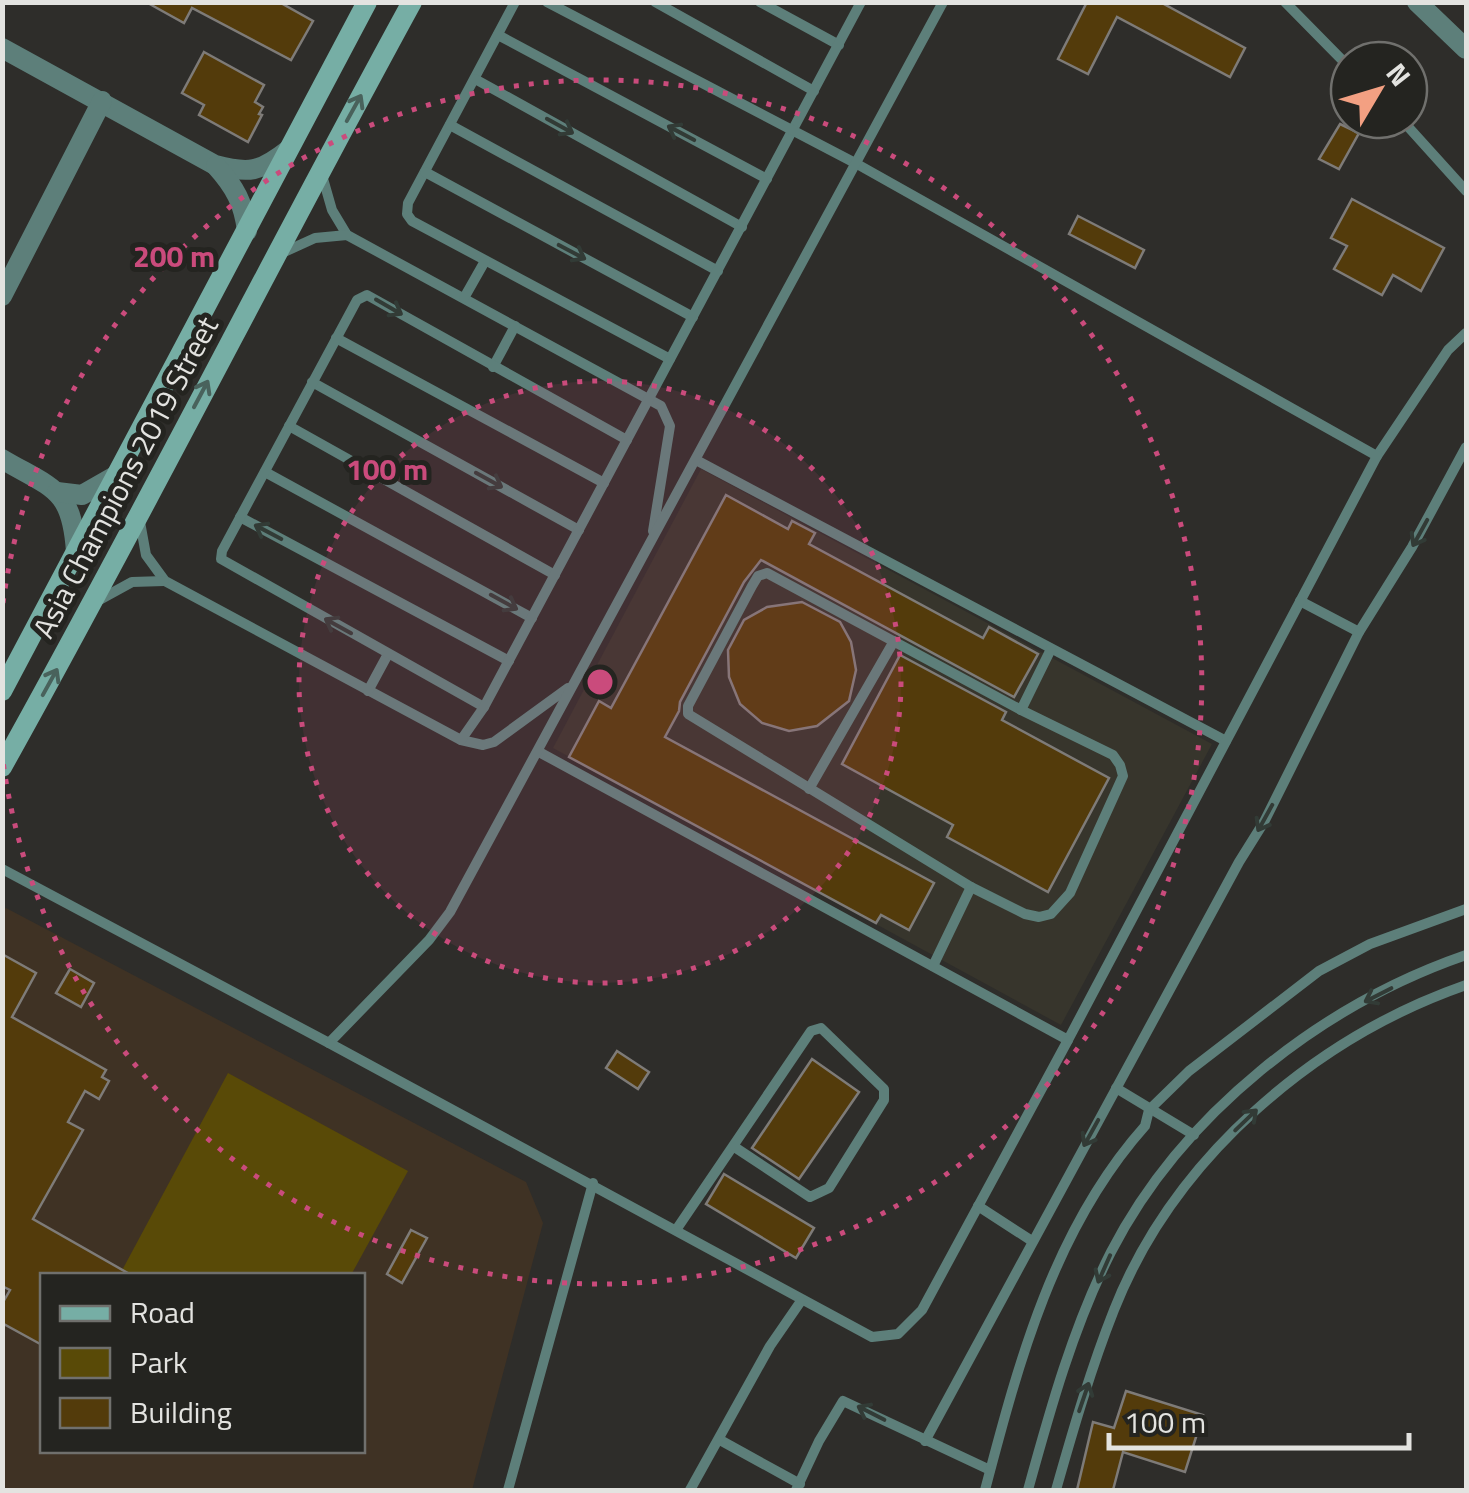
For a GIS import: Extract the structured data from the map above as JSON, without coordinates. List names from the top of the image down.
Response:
{
  "streets": {
    "main road": ["Asia Champions 2019 Street"]
  },
  "legend": ["Road", "Park", "Building"],
  "scale_bar": "100 m",
  "north": "top right",
  "rings": ["200 m", "100 m"]
}
